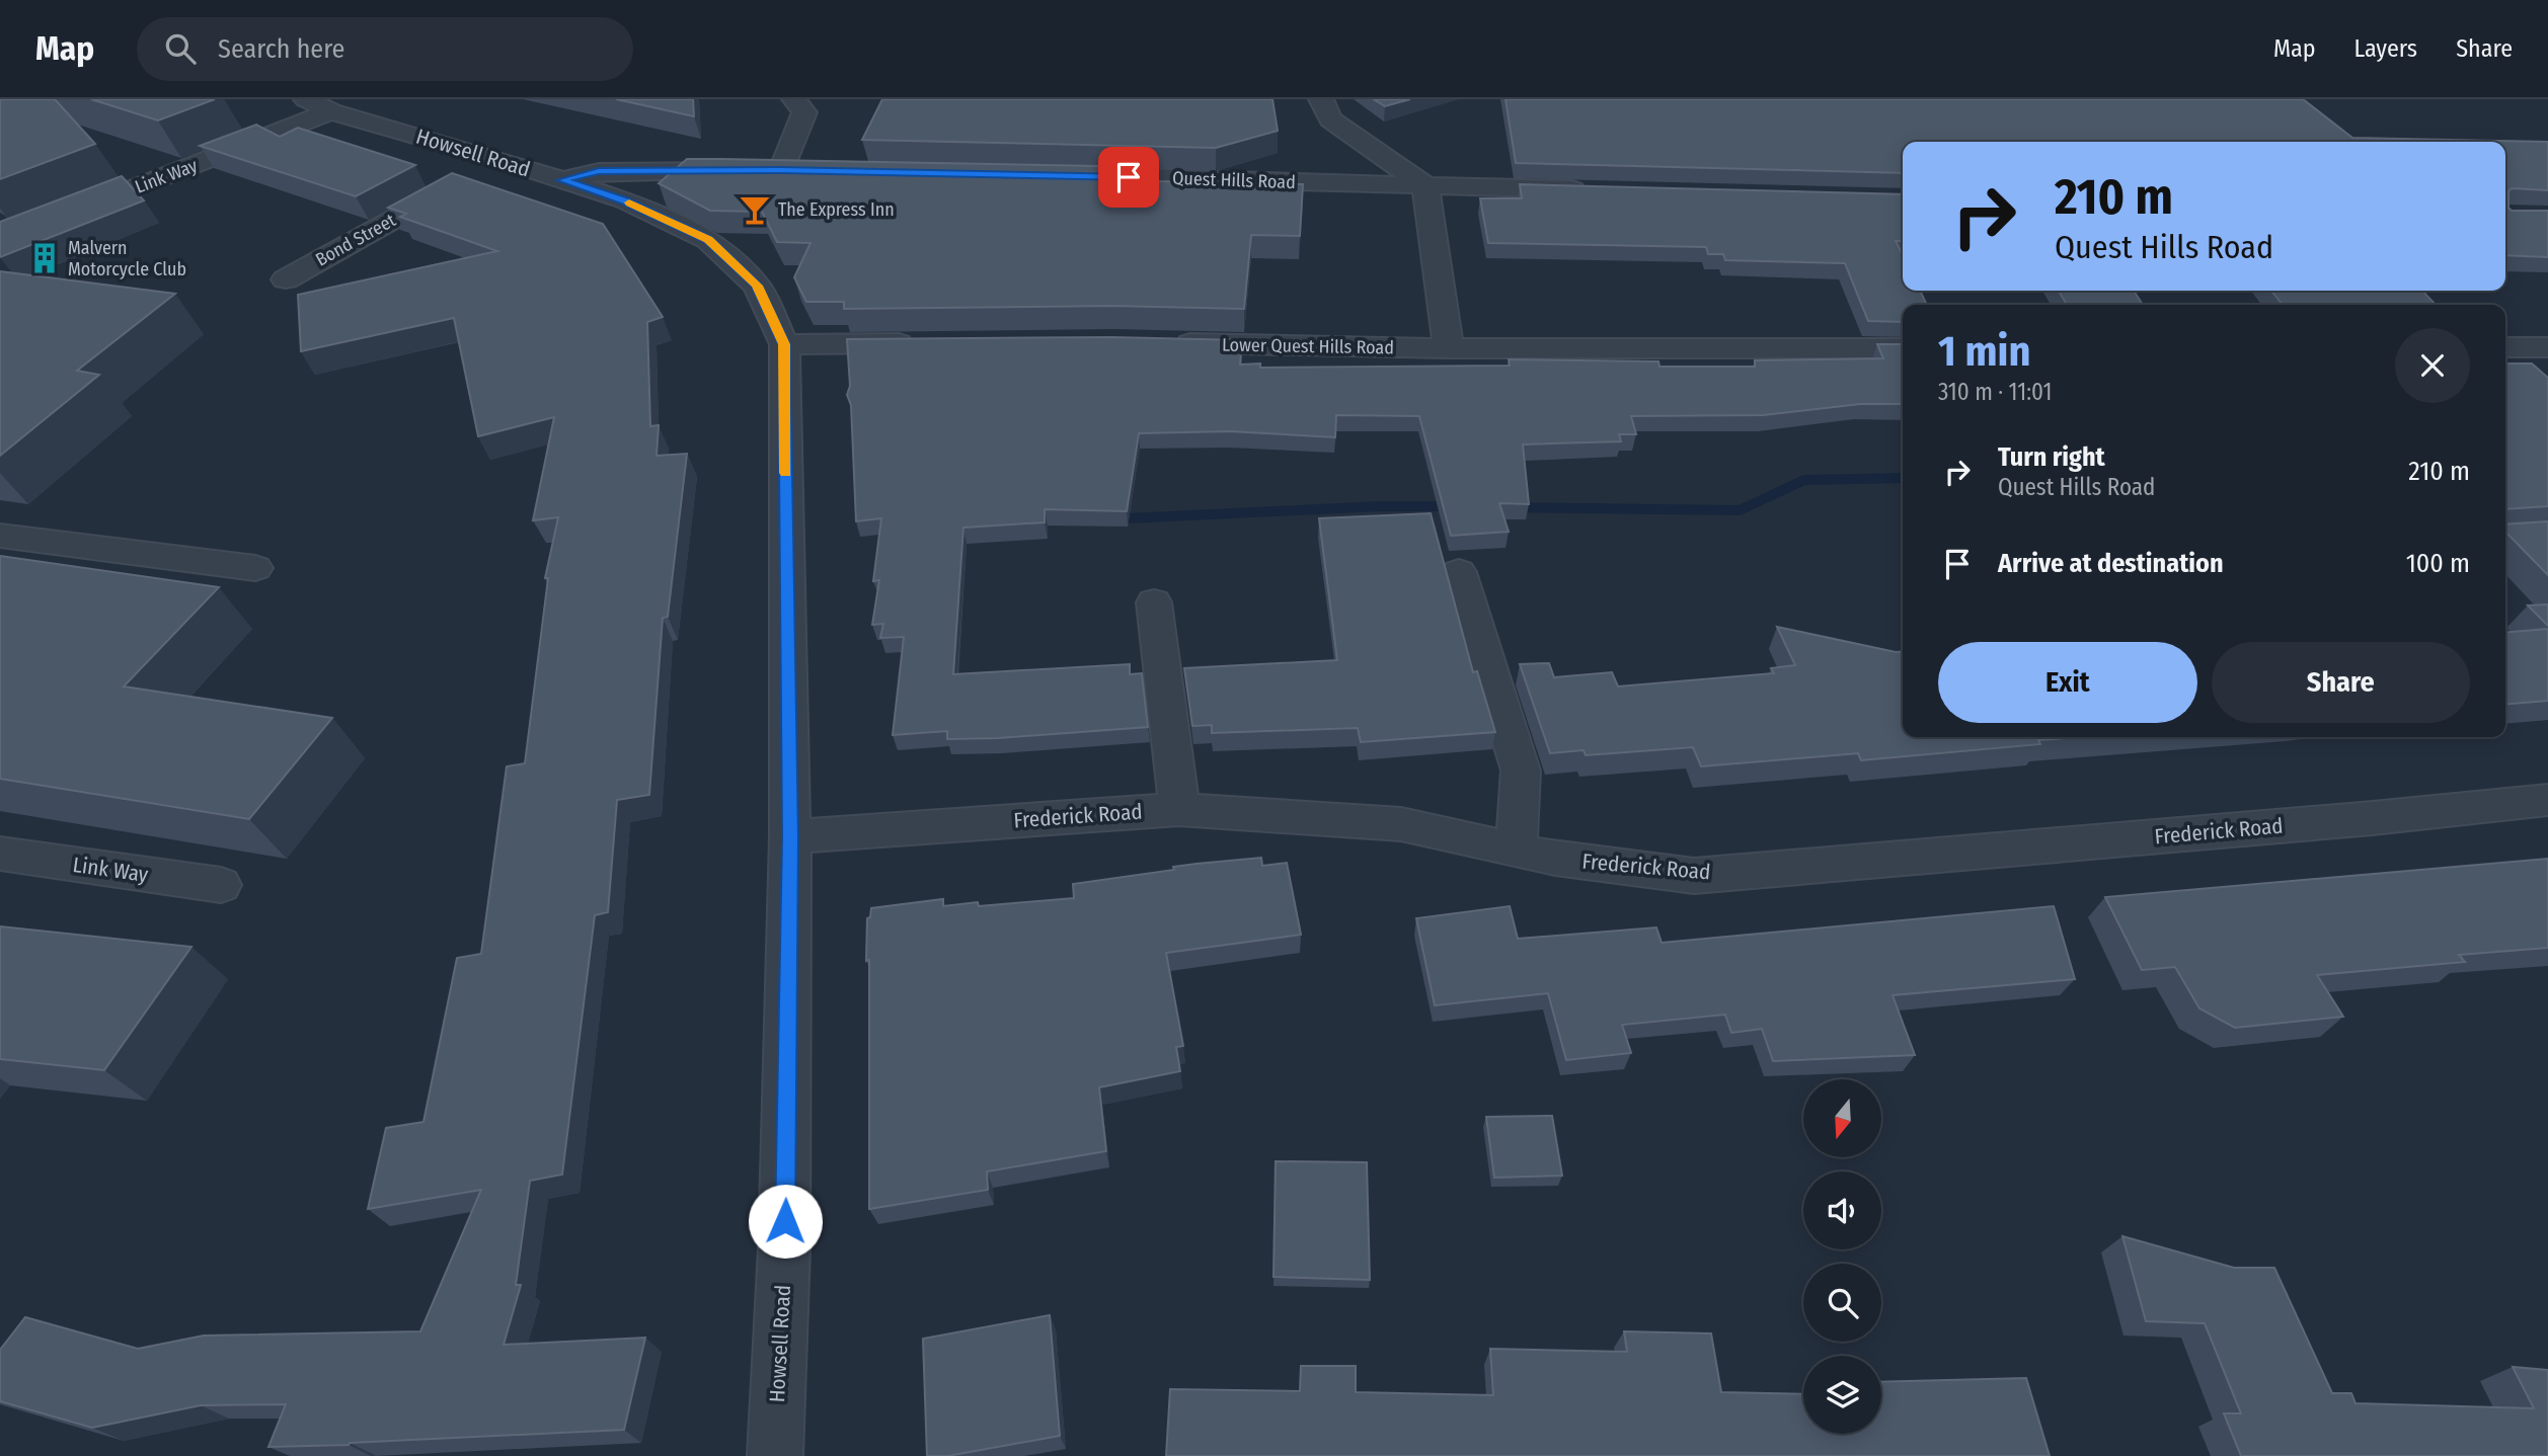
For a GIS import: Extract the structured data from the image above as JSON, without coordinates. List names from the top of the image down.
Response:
{
  "streets": {
    "street": [
      "Howsell Road",
      "Link Way",
      "Quest Hills Road",
      "Bond Street",
      "Lower Quest Hills Road",
      "Frederick Road"
    ]
  },
  "crossings": [
    ["Howsell Road", "Link Way"],
    ["Howsell Road", "Bond Street"],
    ["Howsell Road", "Frederick Road"]
  ],
  "places": {
    "bar": ["The Express Inn"],
    "building": ["Malvern Motorcycle Club"]
  },
  "north": "bottom",
  "page": {
    "header": "Map",
    "search": "Search here",
    "nav": ["Map", "Layers", "Share"],
    "turn": ["210 m", "Quest Hills Road"],
    "heading": ["1 min", "310 m · 11:01"],
    "list": [
      {
        "name": "Turn right",
        "note": "Quest Hills Road",
        "value": "210 m"
      },
      {
        "name": "Arrive at destination",
        "value": "100 m"
      }
    ],
    "buttons": ["Exit", "Share"]
  }
}
